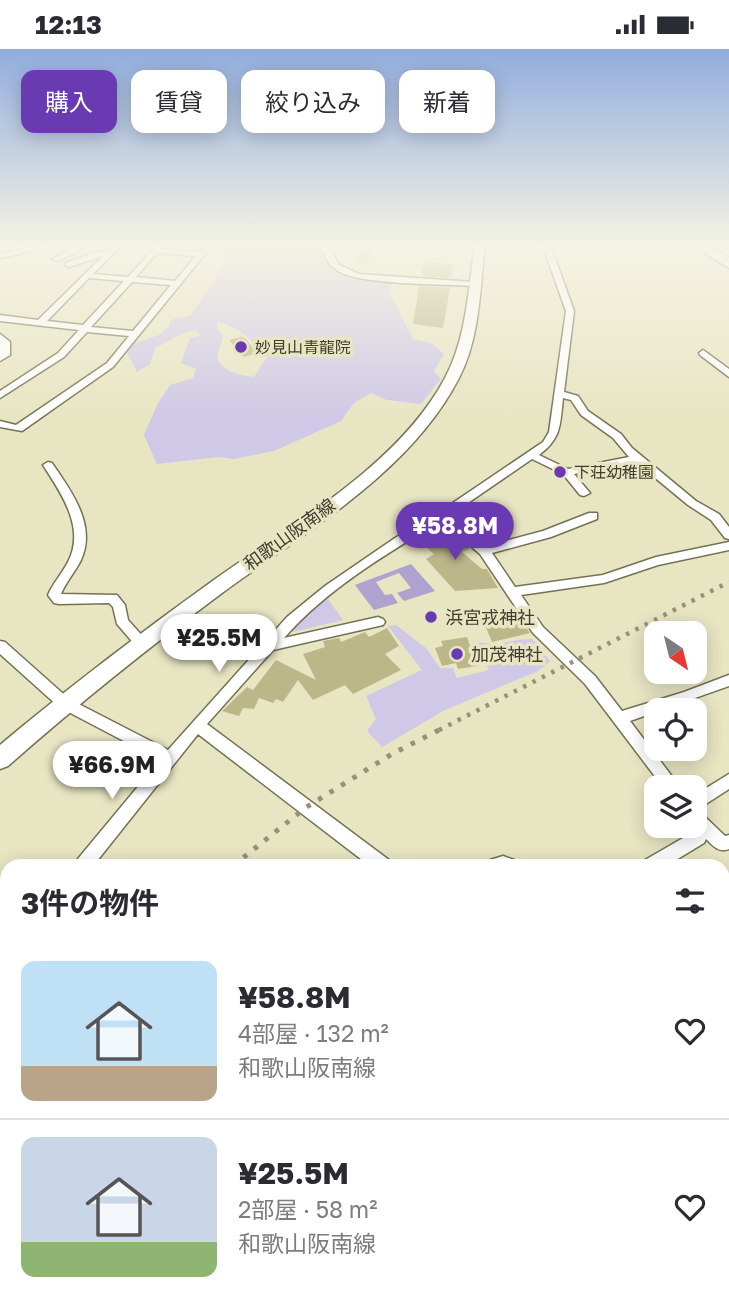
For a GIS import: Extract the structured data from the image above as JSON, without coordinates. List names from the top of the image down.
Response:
{
  "streets": {
    "main road": ["和歌山阪南線"]
  },
  "places": [
    "妙見山青龍院",
    "下荘幼稚園",
    "浜宮戎神社",
    "加茂神社"
  ],
  "north": "bottom right",
  "page": {
    "status": "12:13",
    "chip": [
      "購入",
      "賃貸",
      "絞り込み",
      "新着"
    ],
    "price": ["¥58.8M", "¥25.5M", "¥66.9M"],
    "heading": "3件の物件",
    "list": [
      {
        "name": "¥58.8M",
        "note": "4部屋 · 132 m² · 和歌山阪南線"
      },
      {
        "name": "¥25.5M",
        "note": "2部屋 · 58 m² · 和歌山阪南線"
      }
    ]
  }
}
